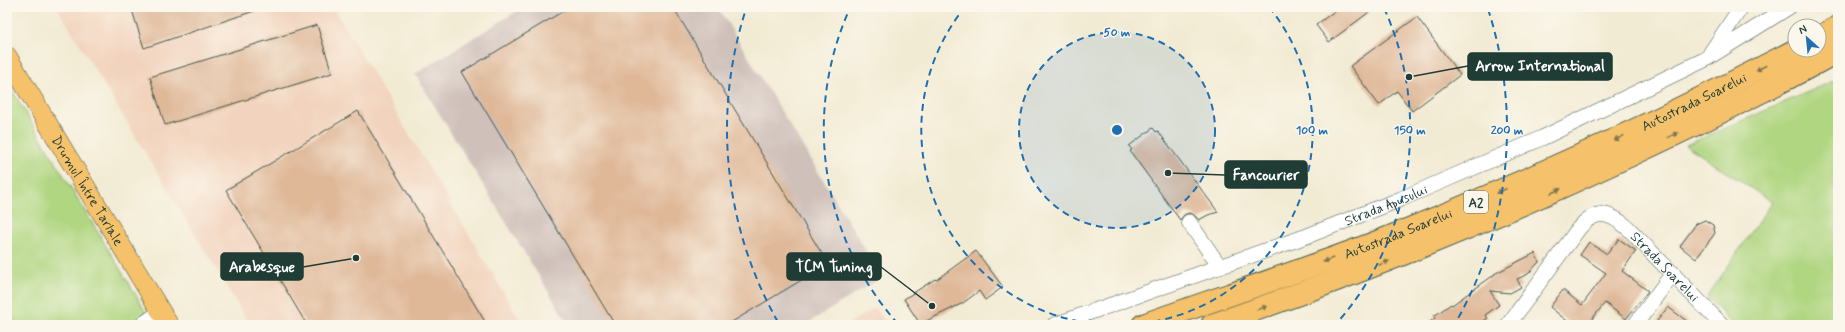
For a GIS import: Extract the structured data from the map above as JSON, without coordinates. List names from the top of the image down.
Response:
{
  "streets": {
    "highway": ["Autostrada Soarelui", "A2"],
    "main road": ["Drumul Între Tarlale"],
    "street": ["Strada Apusului", "Strada Soarelui"]
  },
  "places": [
    "Arrow International",
    "Fancourier",
    "Arabesque",
    "TCM Tuning"
  ],
  "north": "top left",
  "rings": [
    "50 m",
    "100 m",
    "150 m",
    "200 m"
  ]
}
